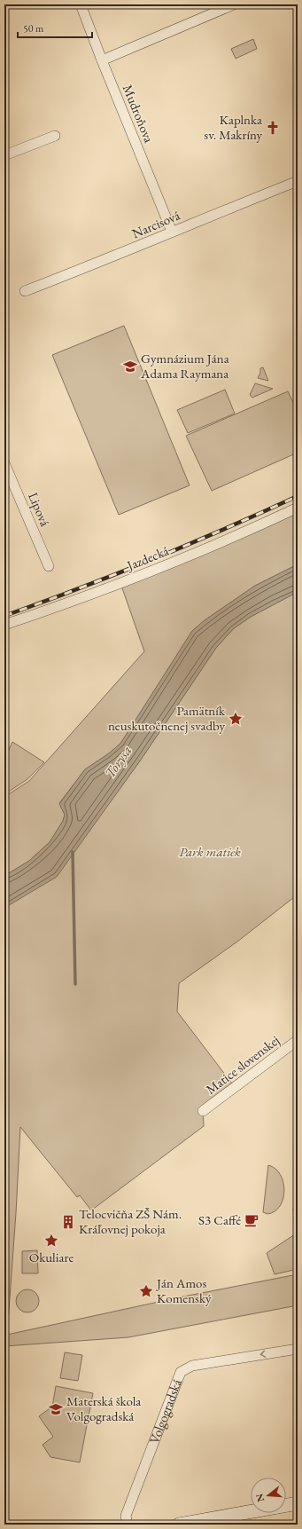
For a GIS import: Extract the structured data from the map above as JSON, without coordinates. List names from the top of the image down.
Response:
{
  "streets": {
    "street": [
      "Mudroňova",
      "Narcisová",
      "Lipová",
      "Jazdecká",
      "Matice slovenskej",
      "Volgogradská"
    ]
  },
  "crossings": [
    ["Mudroňova", "Narcisová"]
  ],
  "one_way": ["Volgogradská"],
  "water": ["Torysa"],
  "parks": ["Park matiek"],
  "places": {
    "church": ["Kaplnka sv. Makríny"],
    "school or university": ["Gymnázium Jána Adama Raymana", "Materská škola Volgogradská"],
    "place": ["Pamätník neuskutočnenej svadby", "Okuliare", "Ján Amos Komenský"],
    "cafe": ["S3 Caffé"],
    "building": ["Telocvičňa ZŠ Nám. Kráľovnej pokoja"]
  },
  "scale_bar": "50 m",
  "north": "left"
}
